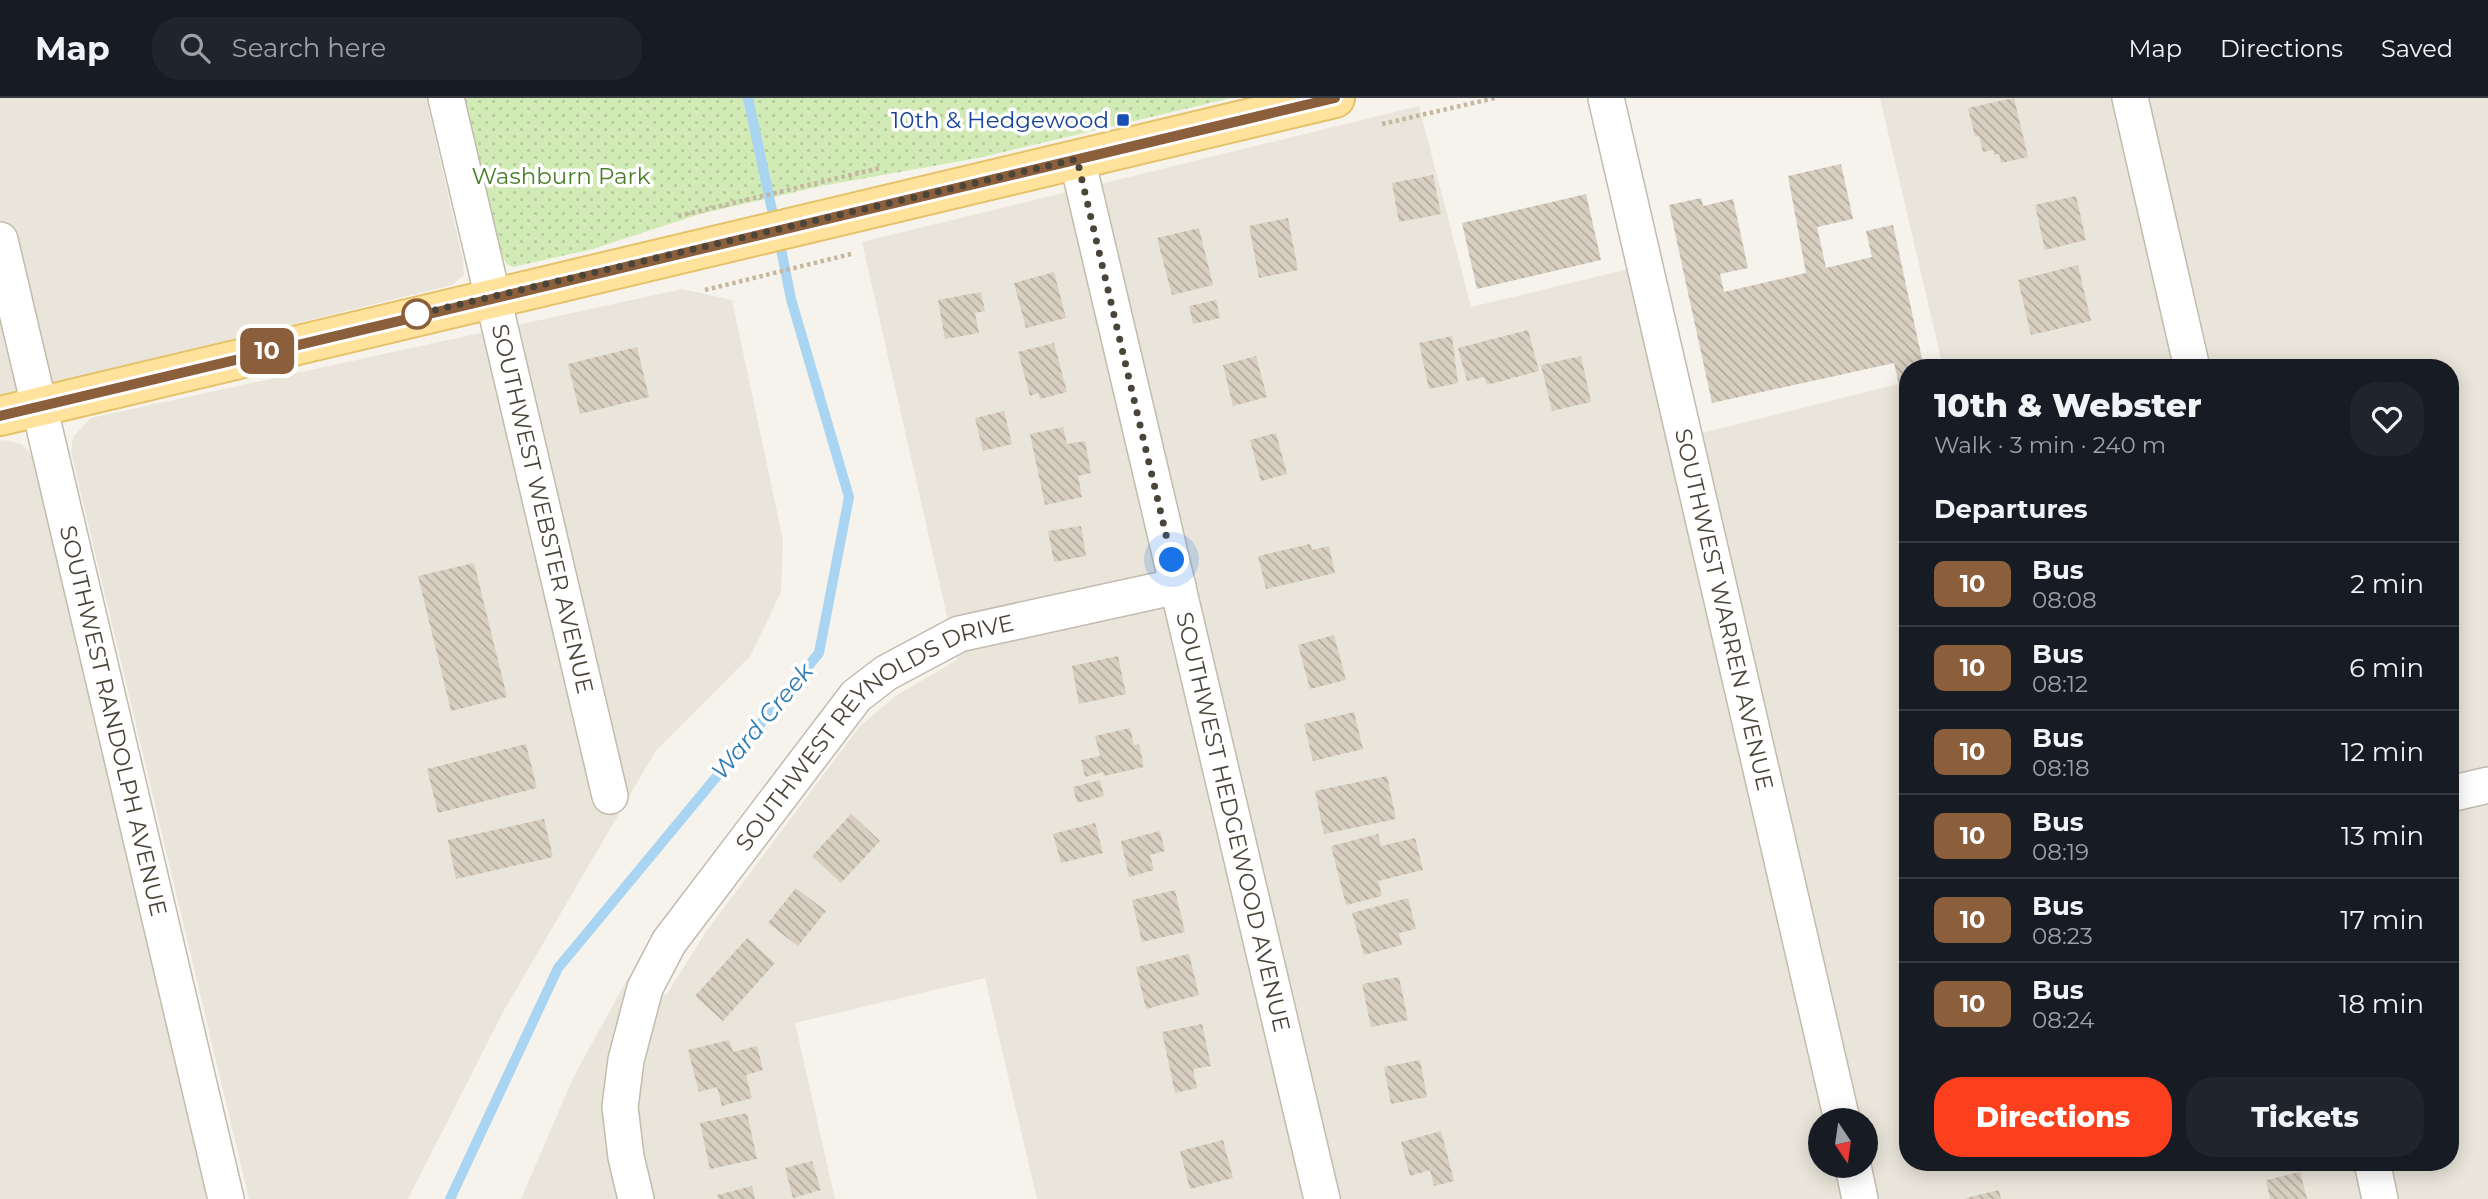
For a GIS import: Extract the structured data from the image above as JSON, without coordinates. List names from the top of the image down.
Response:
{
  "streets": {
    "street": [
      "SOUTHWEST WEBSTER AVENUE",
      "SOUTHWEST WARREN AVENUE",
      "SOUTHWEST RANDOLPH AVENUE",
      "SOUTHWEST REYNOLDS DRIVE",
      "SOUTHWEST HEDGEWOOD AVENUE"
    ]
  },
  "crossings": [
    ["SOUTHWEST REYNOLDS DRIVE", "SOUTHWEST HEDGEWOOD AVENUE"]
  ],
  "water": ["Ward Creek"],
  "parks": ["Washburn Park"],
  "places": {
    "transit": ["10th & Hedgewood"]
  },
  "lines": ["bus line 10"],
  "north": "bottom",
  "page": {
    "header": "Map",
    "search": "Search here",
    "nav": ["Map", "Directions", "Saved"],
    "on_map": "10",
    "heading": [
      ["10th & Webster", "Walk · 3 min · 240 m"],
      "Departures"
    ],
    "list": [
      {
        "mark": "10",
        "name": "Bus",
        "note": "08:08",
        "value": "2 min"
      },
      {
        "mark": "10",
        "name": "Bus",
        "note": "08:12",
        "value": "6 min"
      },
      {
        "mark": "10",
        "name": "Bus",
        "note": "08:18",
        "value": "12 min"
      },
      {
        "mark": "10",
        "name": "Bus",
        "note": "08:19",
        "value": "13 min"
      },
      {
        "mark": "10",
        "name": "Bus",
        "note": "08:23",
        "value": "17 min"
      },
      {
        "mark": "10",
        "name": "Bus",
        "note": "08:24",
        "value": "18 min"
      }
    ],
    "buttons": ["Directions", "Tickets"]
  }
}
